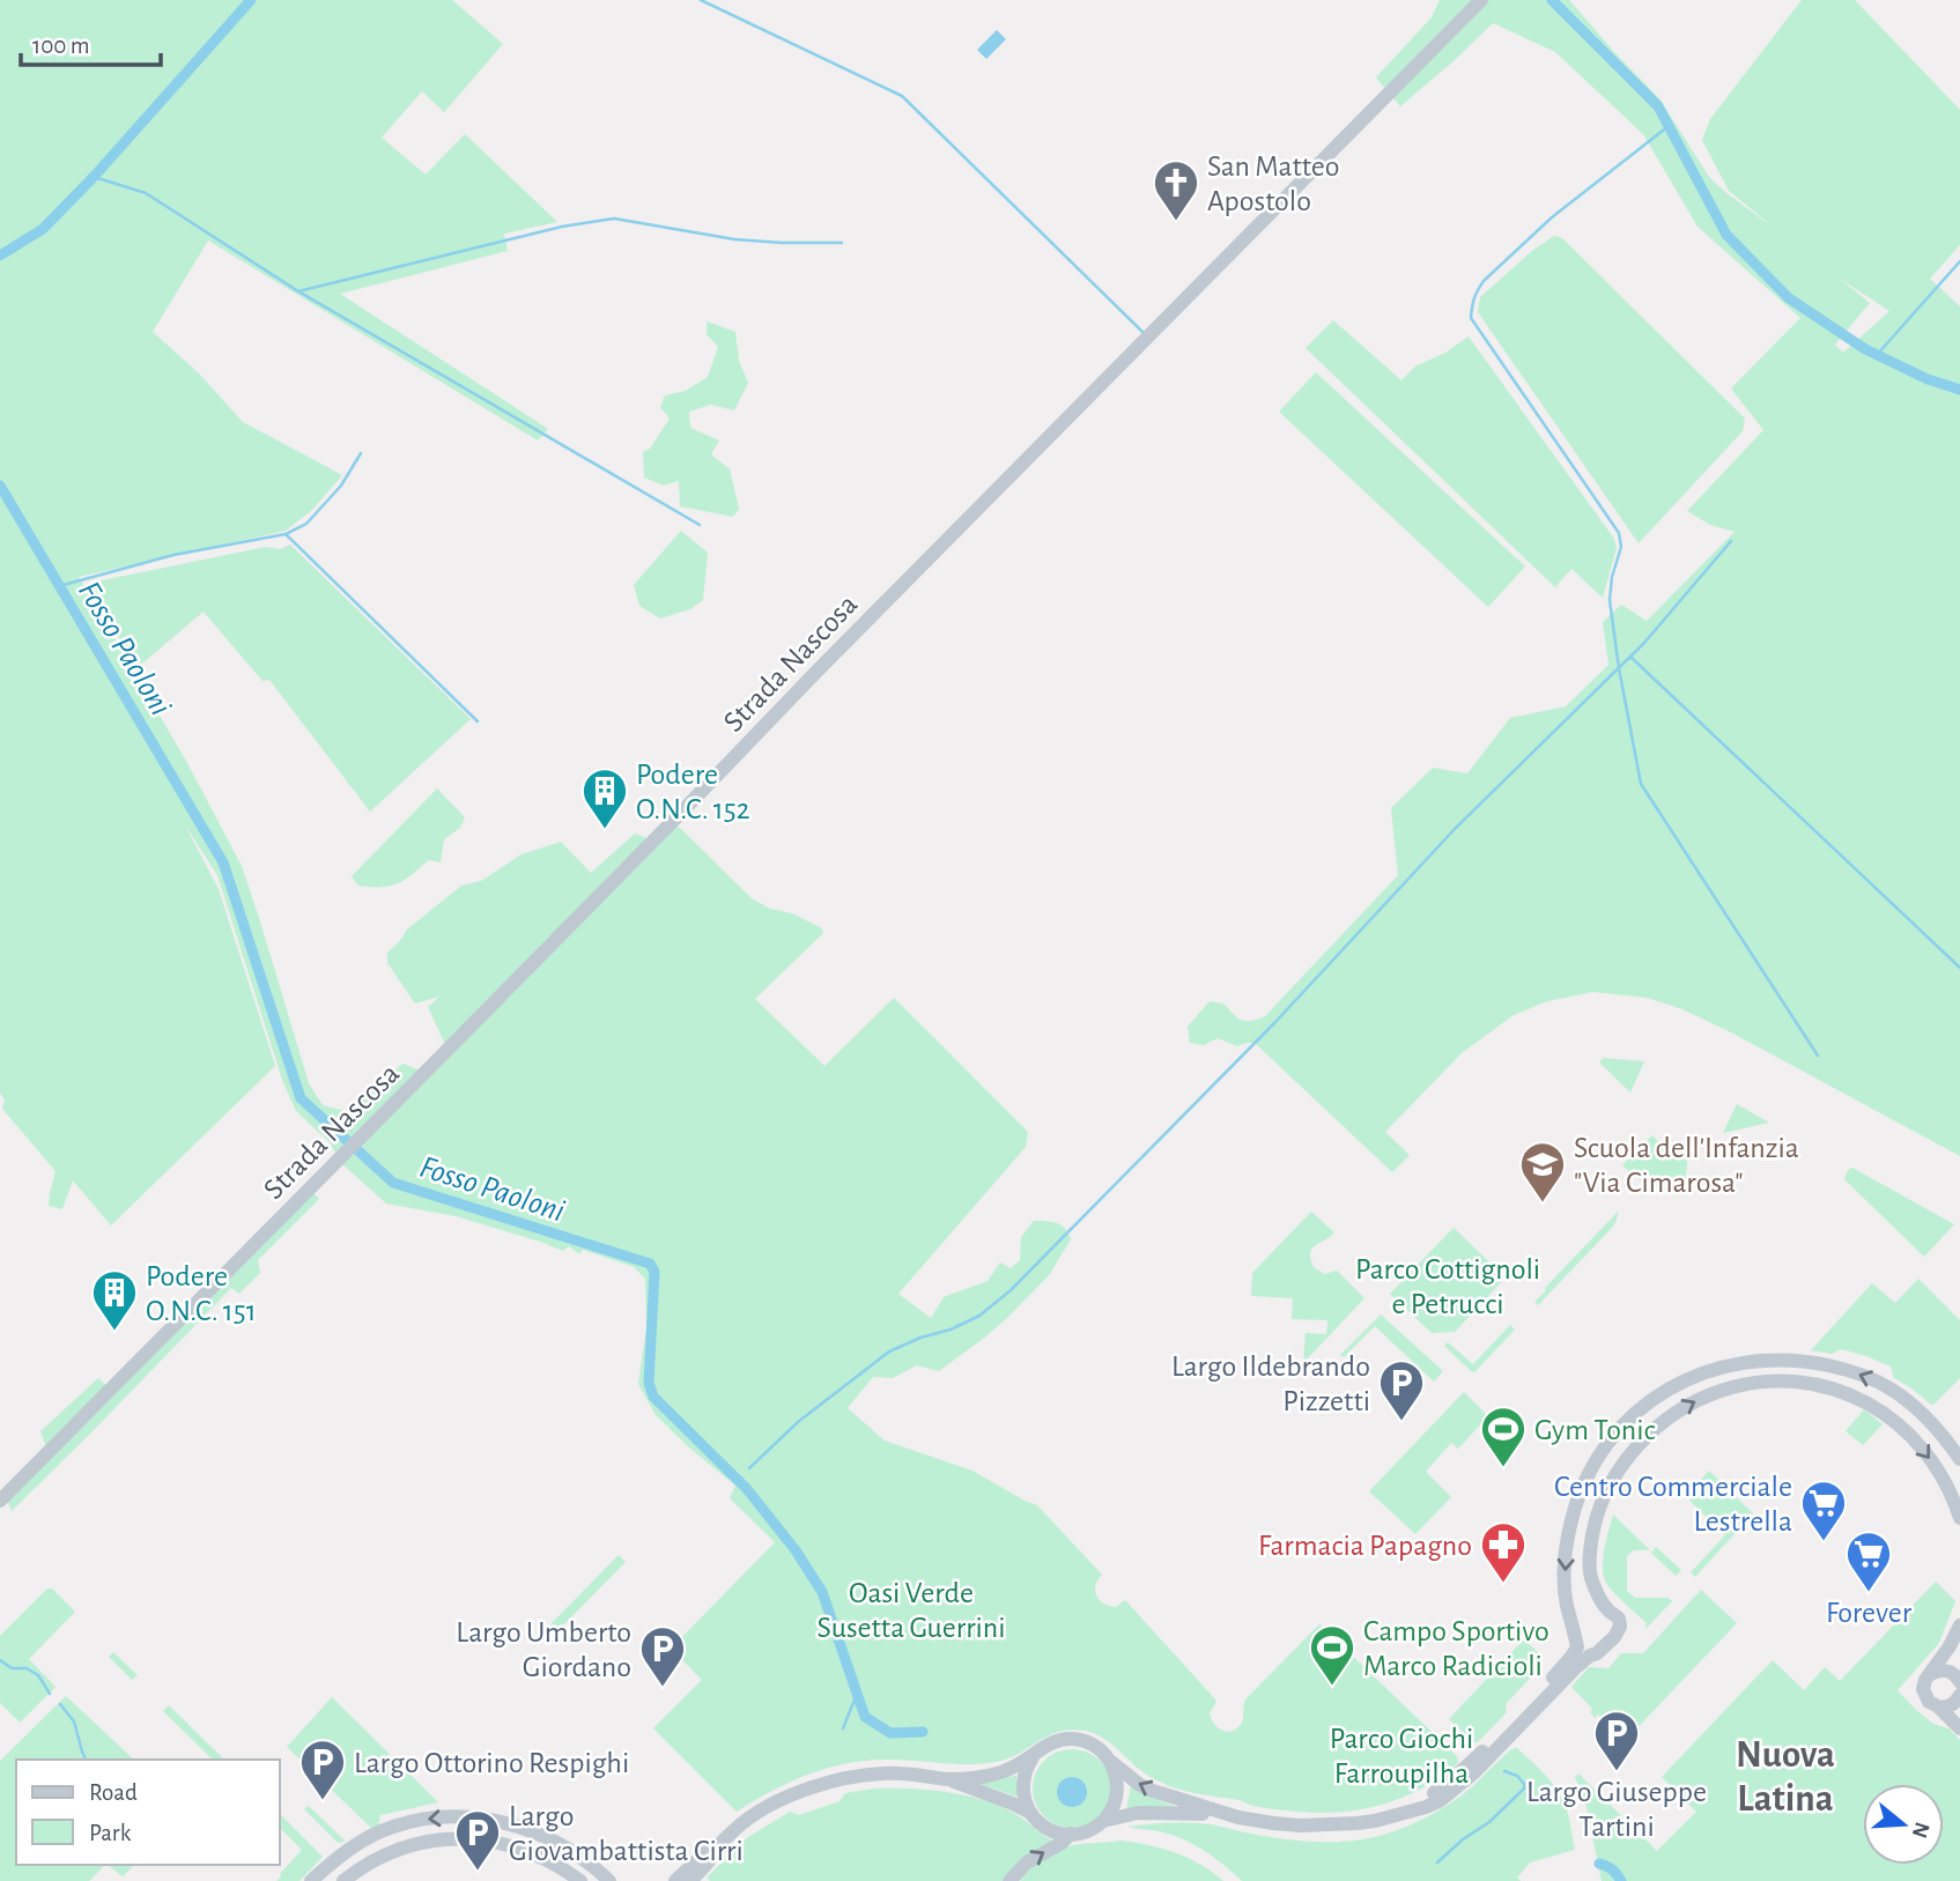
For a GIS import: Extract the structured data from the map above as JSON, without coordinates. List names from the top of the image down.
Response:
{
  "streets": {
    "street": ["Strada Nascosa"]
  },
  "districts": ["Nuova Latina"],
  "water": ["Fosso Paoloni"],
  "parks": ["Parco Cottignoli e Petrucci", "Oasi Verde Susetta Guerrini", "Parco Giochi Farroupilha"],
  "places": {
    "church": ["San Matteo Apostolo"],
    "building": ["Podere O.N.C. 152", "Podere O.N.C. 151"],
    "school or university": ["Scuola dell'Infanzia \"Via Cimarosa\""],
    "parking": [
      "Largo Ildebrando Pizzetti",
      "Largo Umberto Giordano",
      "Largo Giuseppe Tartini",
      "Largo Ottorino Respighi",
      "Largo Giovambattista Cirri"
    ],
    "sports": ["Gym Tonic", "Campo Sportivo Marco Radicioli"],
    "supermarket": ["Centro Commerciale Lestrella", "Forever"],
    "pharmacy": ["Farmacia Papagno"]
  },
  "legend": ["Road", "Park"],
  "scale_bar": "100 m",
  "north": "right"
}
